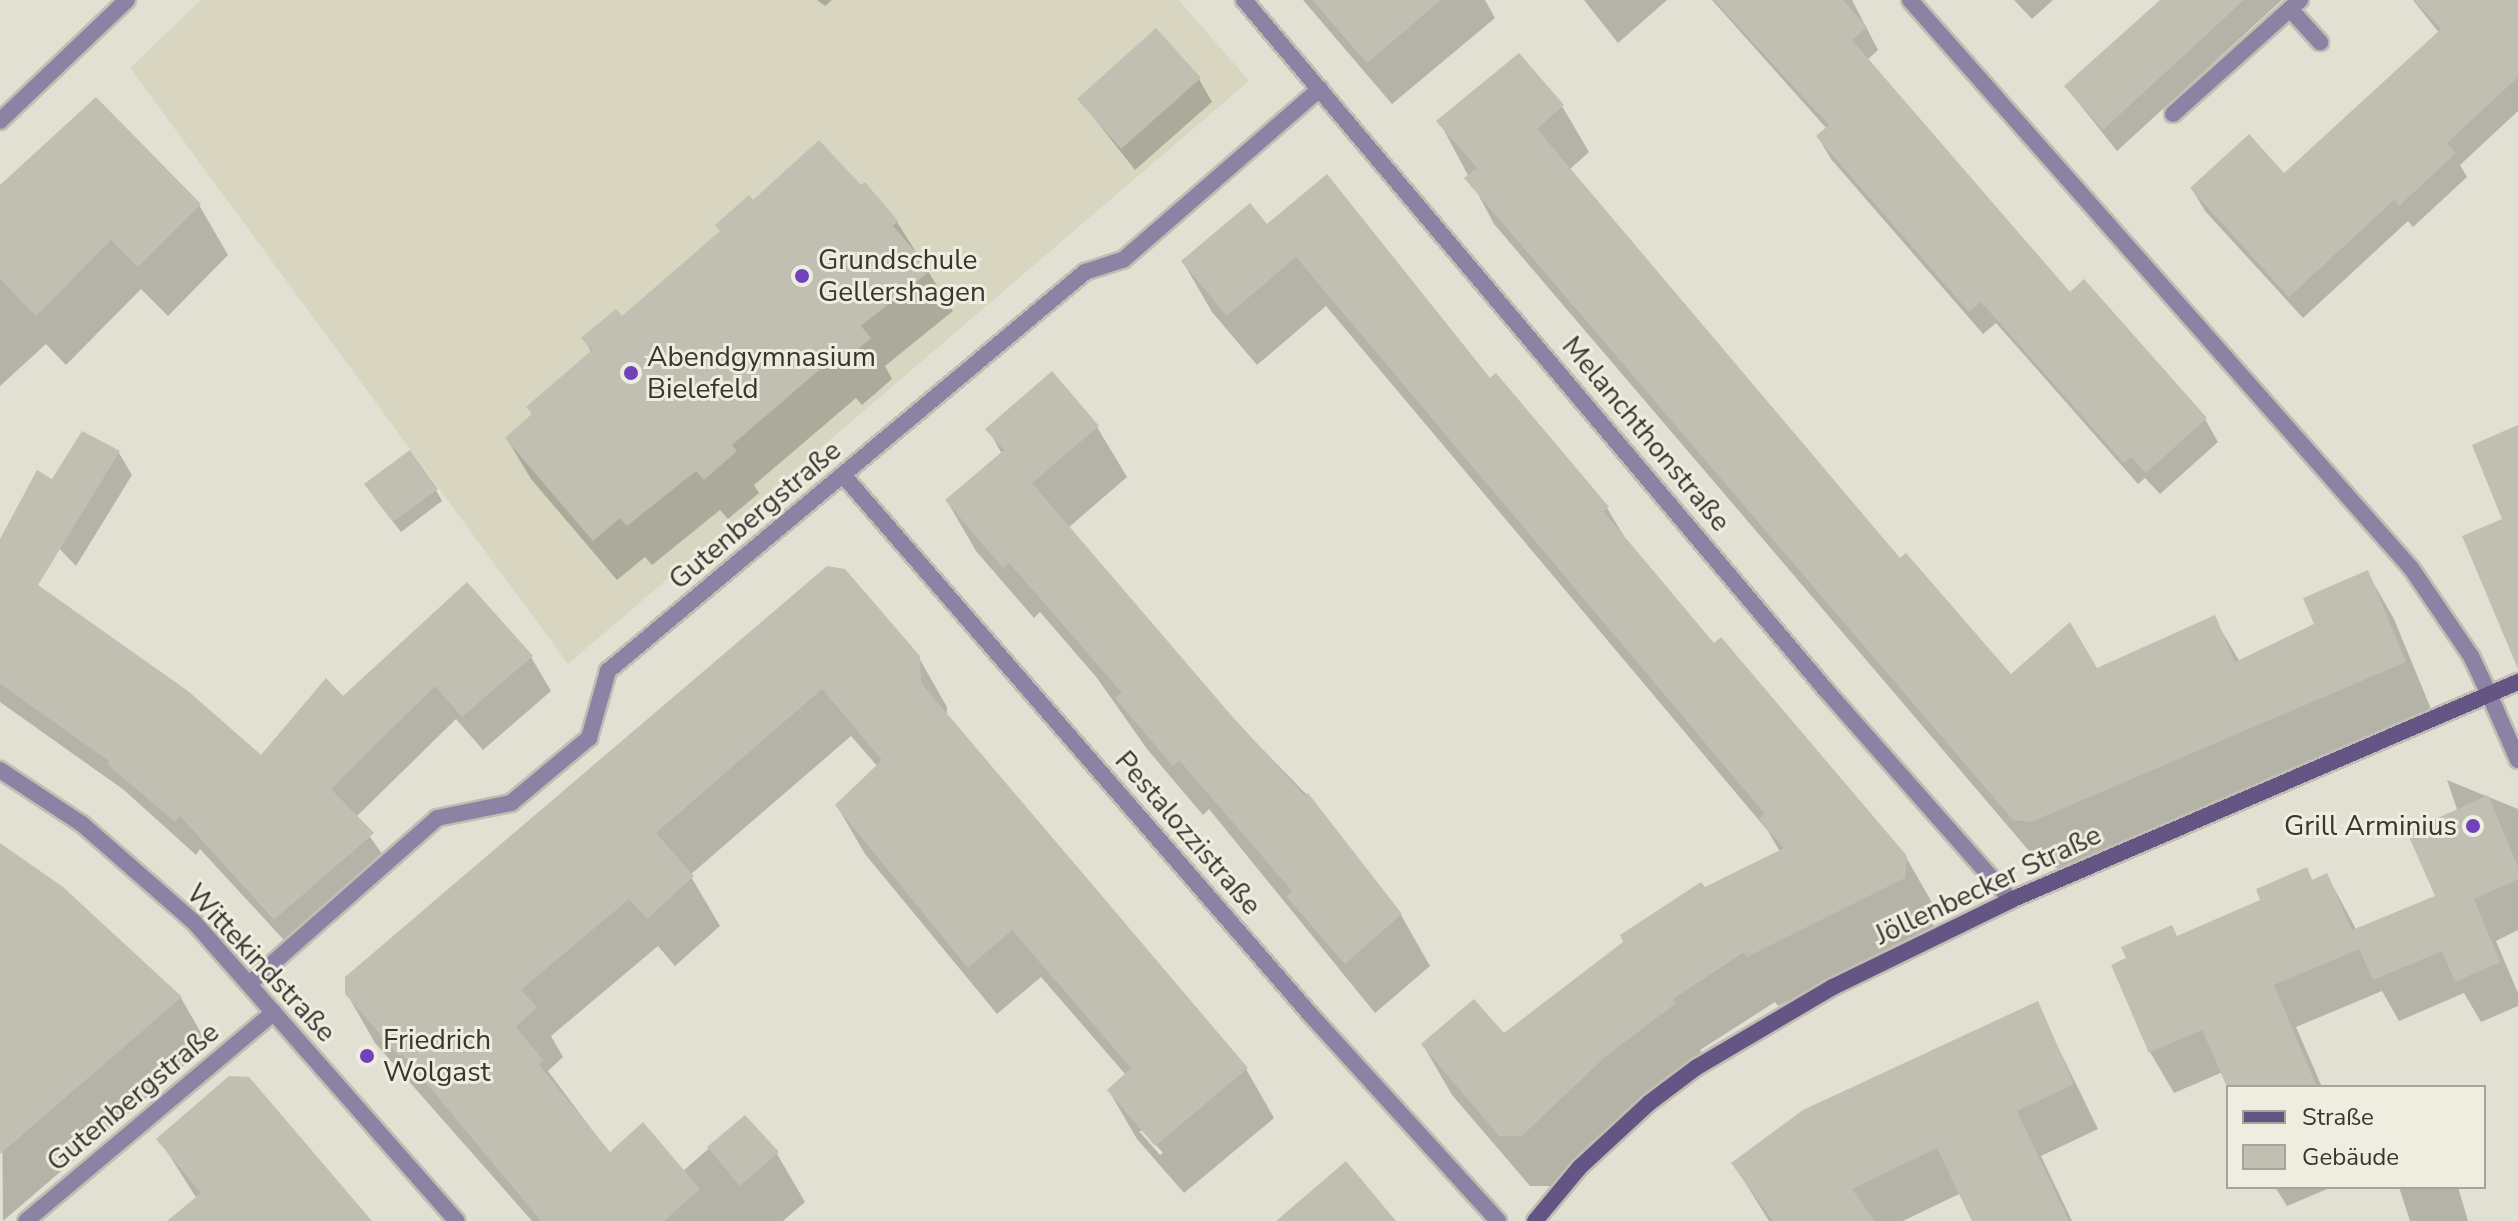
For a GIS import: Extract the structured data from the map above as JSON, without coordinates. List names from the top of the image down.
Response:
{
  "streets": {
    "main road": ["Jöllenbecker Straße"],
    "street": [
      "Melanchthonstraße",
      "Gutenbergstraße",
      "Pestalozzistraße",
      "Wittekindstraße"
    ]
  },
  "crossings": [
    ["Melanchthonstraße", "Gutenbergstraße"],
    ["Melanchthonstraße", "Jöllenbecker Straße"],
    ["Gutenbergstraße", "Pestalozzistraße"],
    ["Gutenbergstraße", "Wittekindstraße"]
  ],
  "places": [
    "Grundschule Gellershagen",
    "Abendgymnasium Bielefeld",
    "Grill Arminius",
    "Friedrich Wolgast"
  ],
  "legend": ["Straße", "Gebäude"]
}
